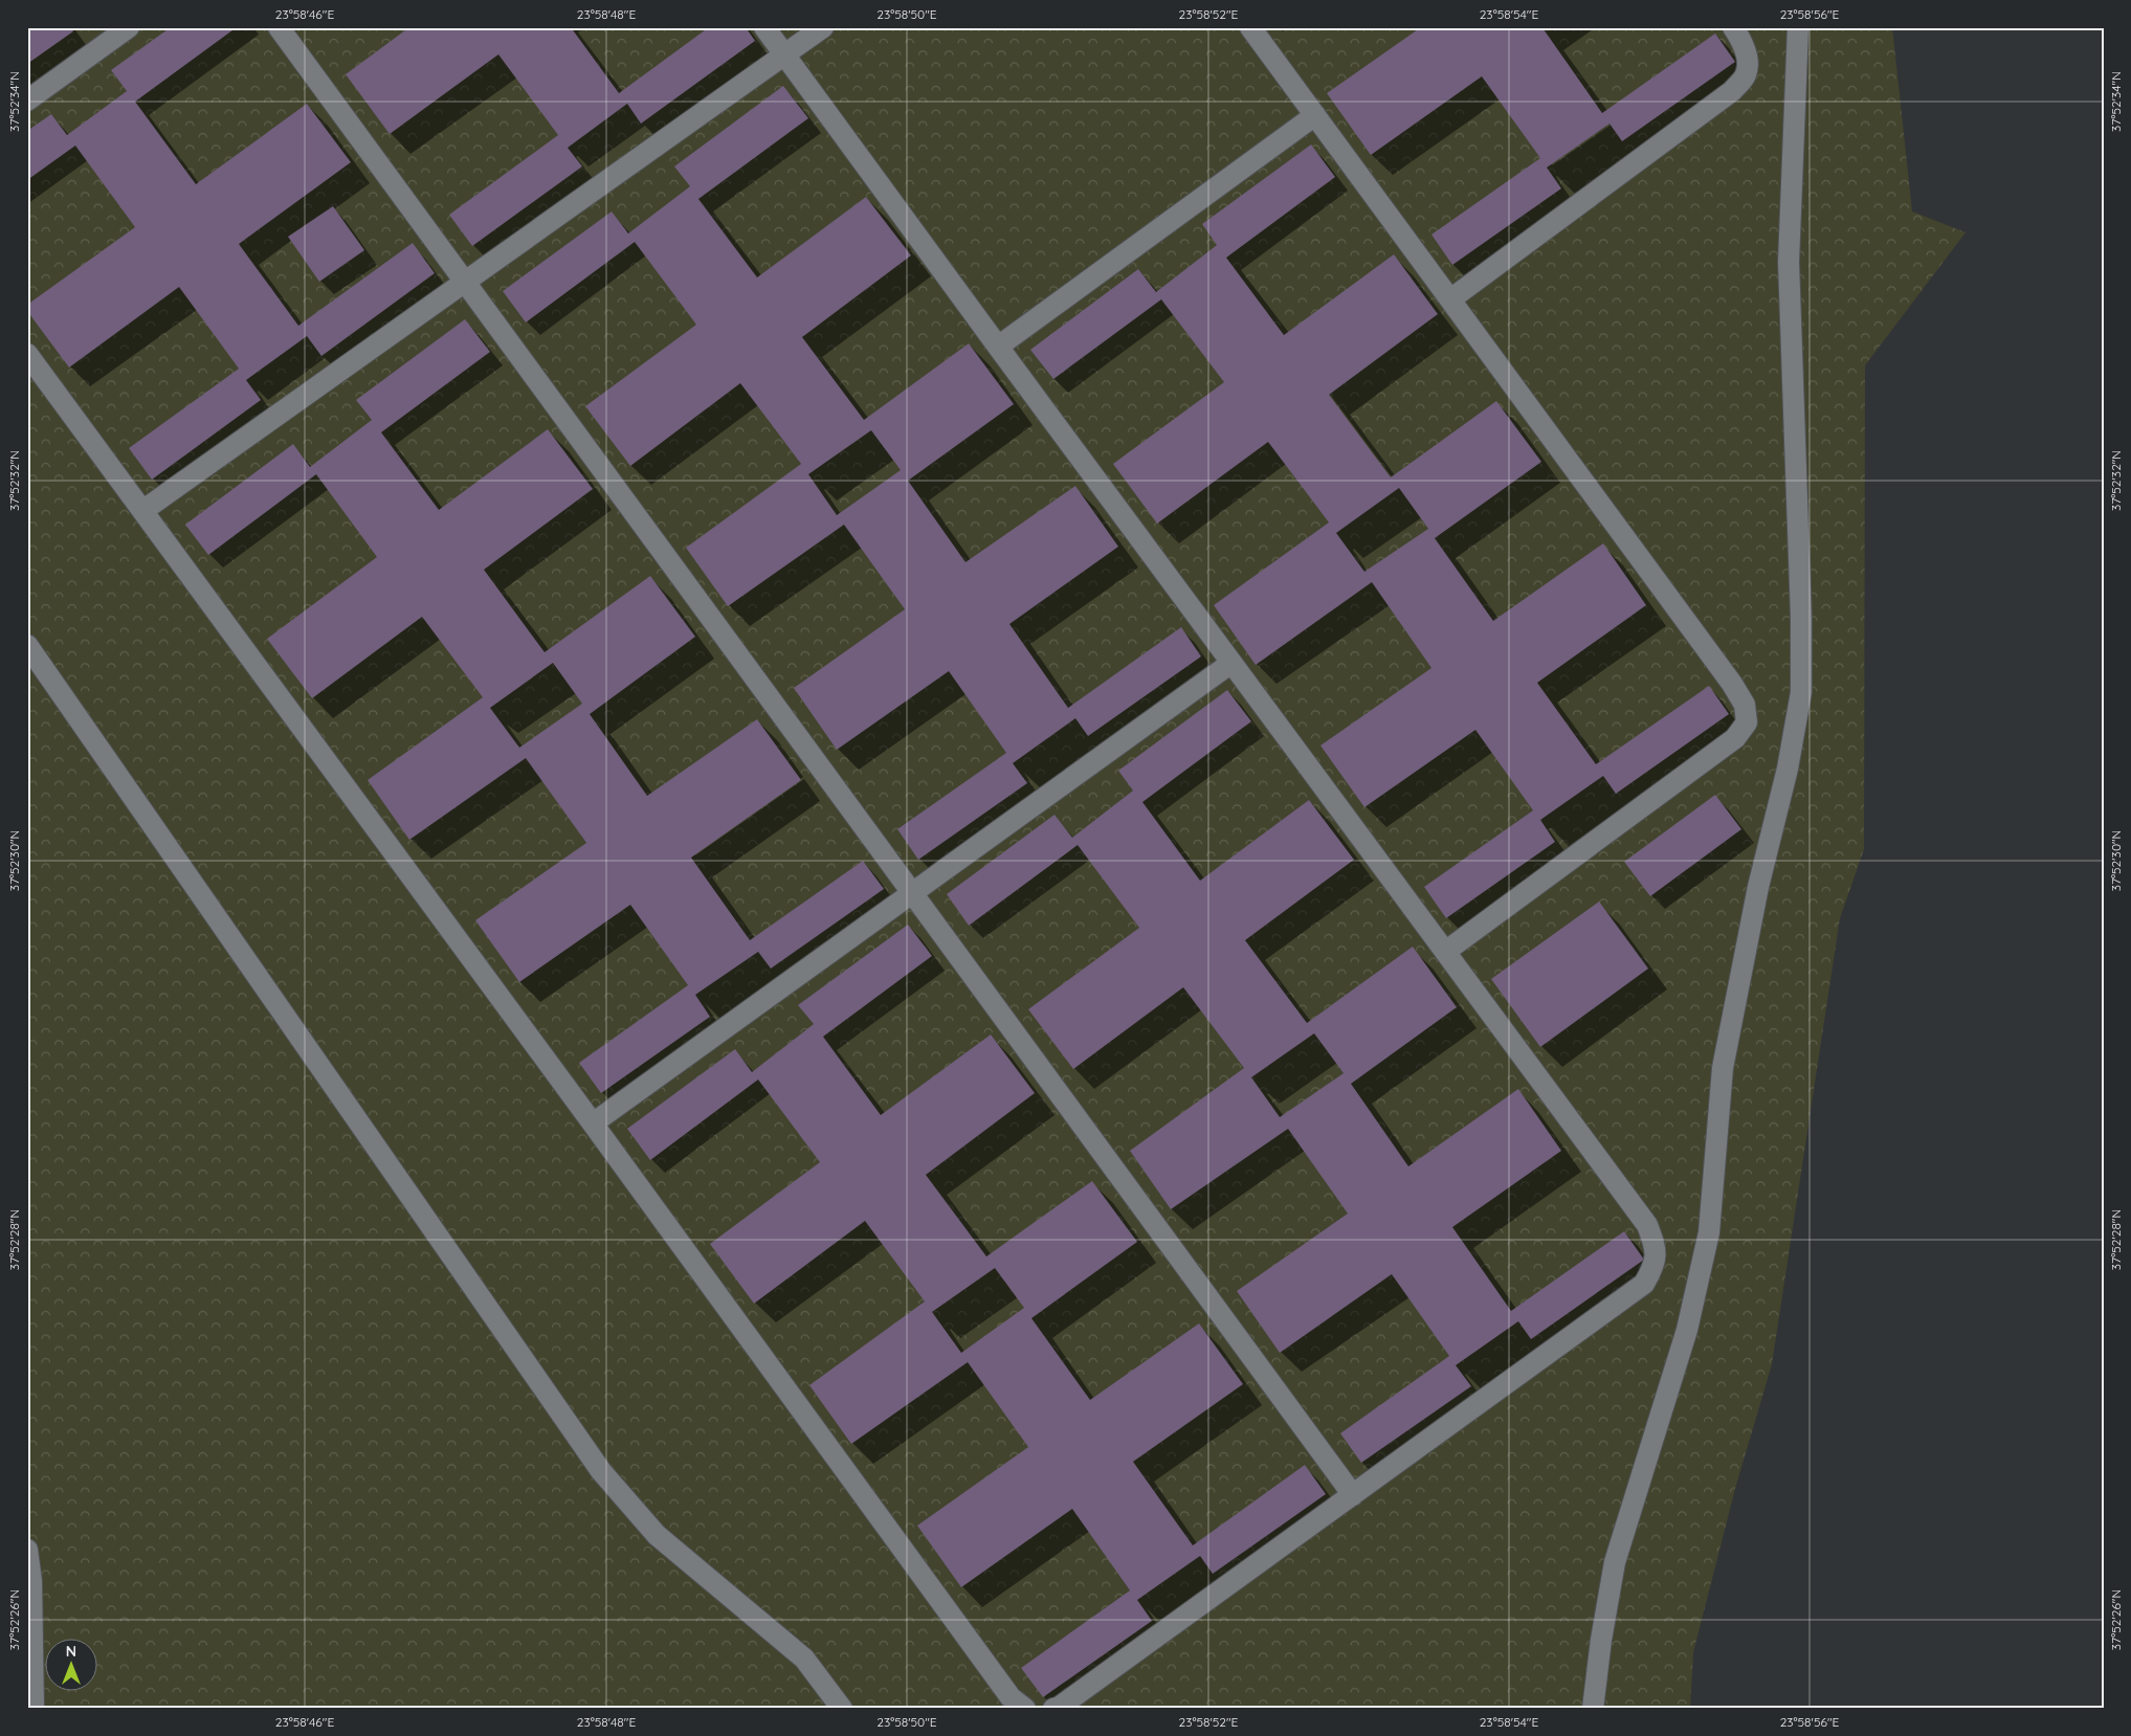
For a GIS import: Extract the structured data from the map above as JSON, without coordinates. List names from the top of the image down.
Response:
{
  "north": "top",
  "coordinates": [
    "23°58'46\"E",
    "23°58'48\"E",
    "23°58'50\"E",
    "23°58'52\"E",
    "23°58'54\"E",
    "23°58'56\"E",
    "37°52'34\"N",
    "37°52'32\"N",
    "37°52'30\"N",
    "37°52'28\"N",
    "37°52'26\"N"
  ]
}
